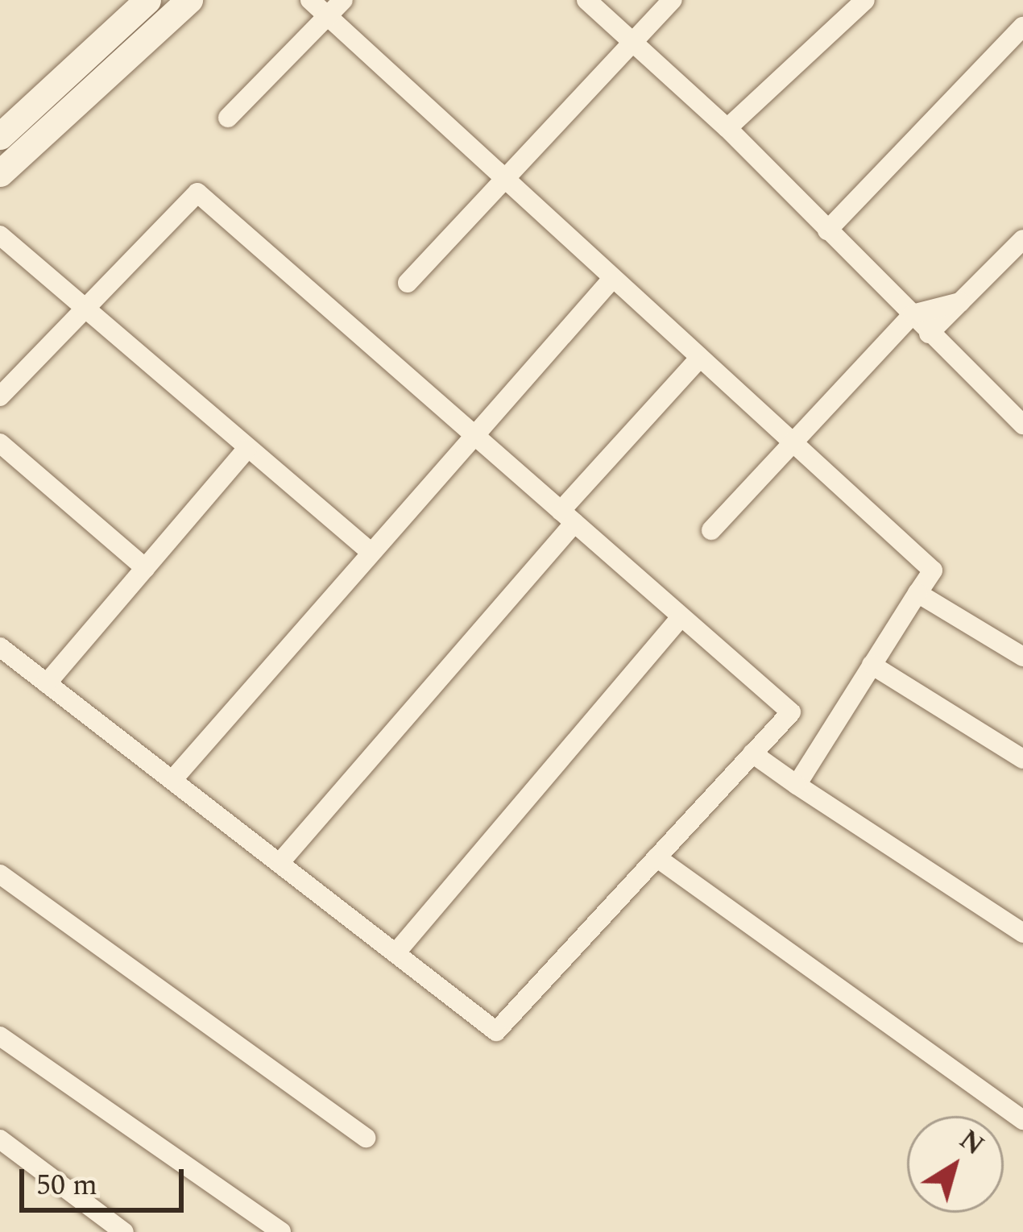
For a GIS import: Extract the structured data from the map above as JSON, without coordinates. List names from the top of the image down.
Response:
{
  "scale_bar": "50 m",
  "north": "top right"
}
